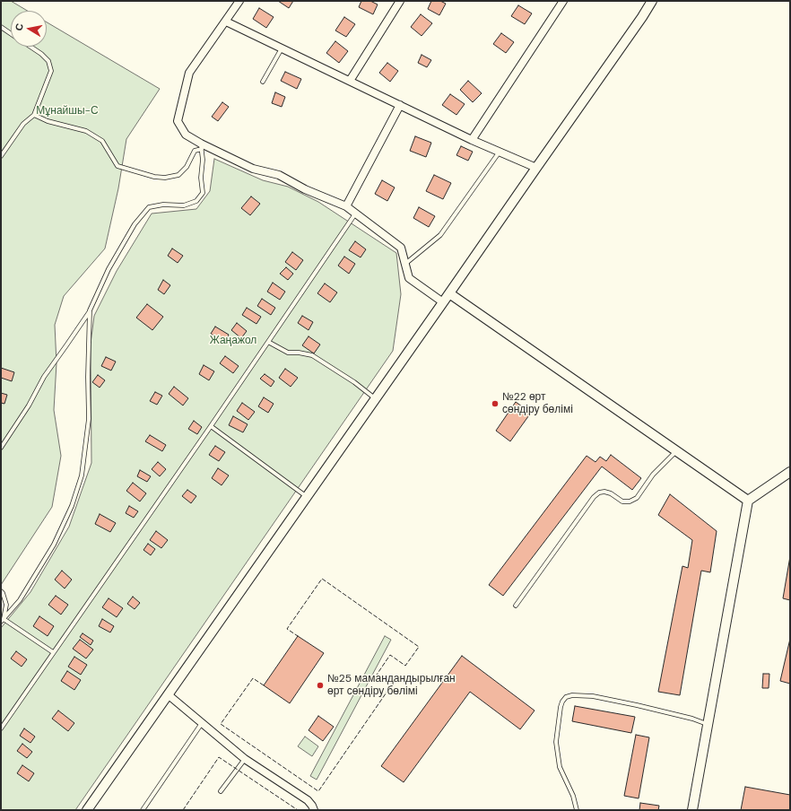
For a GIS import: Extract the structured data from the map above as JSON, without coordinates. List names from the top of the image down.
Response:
{
  "parks": ["Мұнайшы-С", "Жаңажол"],
  "places": ["№22 өрт сөндіру бөлімі", "№25 мамандандырылған өрт сөндіру бөлімі"],
  "north": "left"
}
